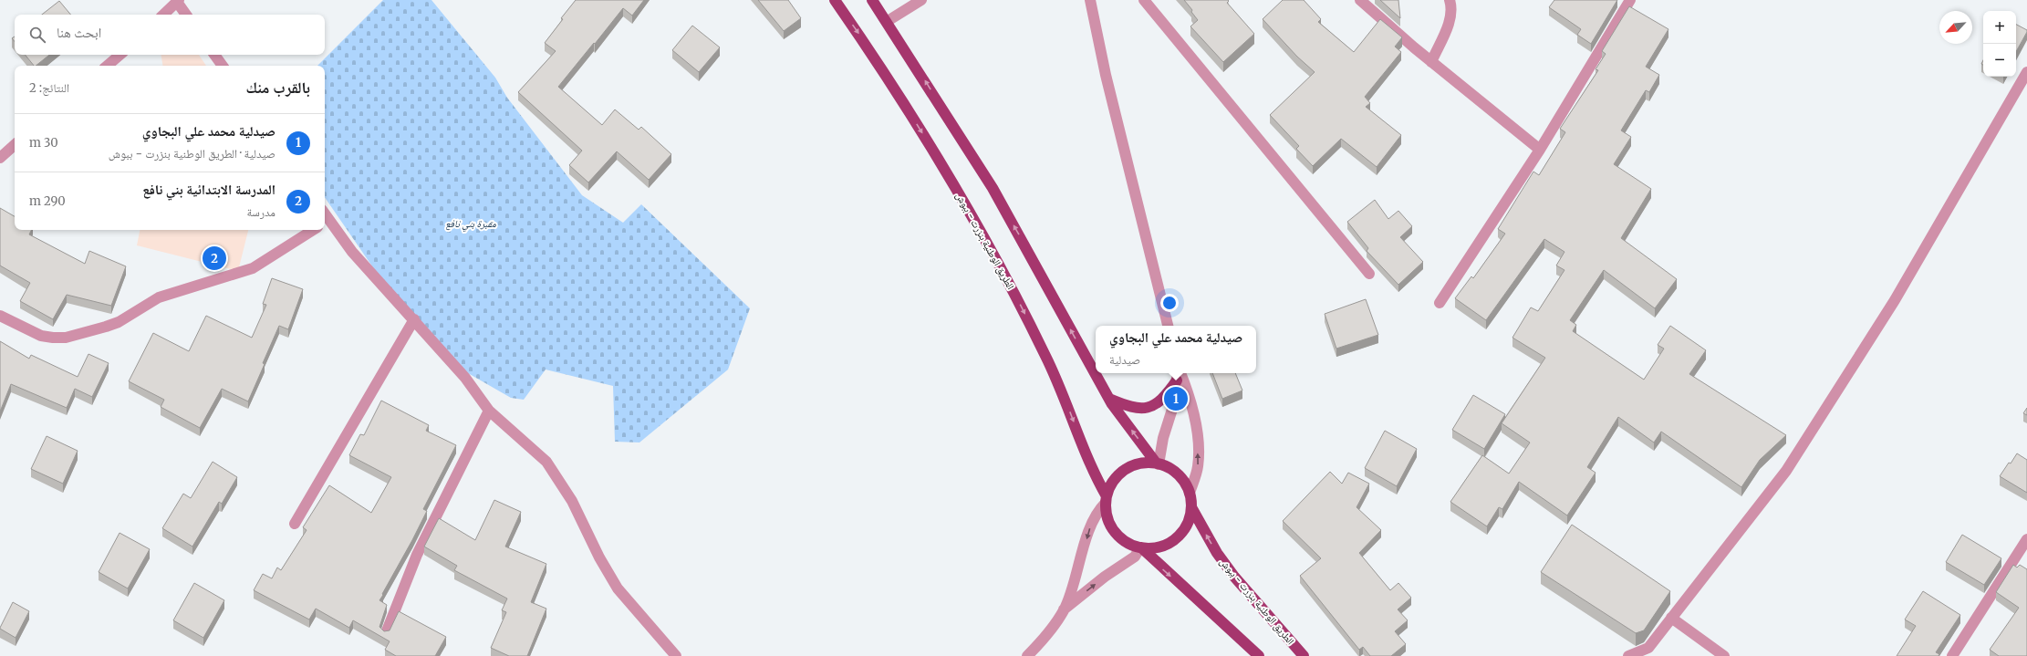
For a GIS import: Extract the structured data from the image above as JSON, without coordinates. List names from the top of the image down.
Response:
{
  "streets": {
    "main road": ["الطريق الوطنية بنزرت - ببوش"]
  },
  "parks": ["مقبرة بني نافع"],
  "north": "bottom left",
  "page": {
    "map_buttons": ["+", "−"],
    "search": "ابحث هنا",
    "heading": ["بالقرب منك", "النتائج: 2"],
    "list": [
      {
        "mark": "1",
        "name": "صيدلية محمد علي البجاوي",
        "note": "صيدلية · الطريق الوطنية بنزرت - ببوش",
        "value": "30 m"
      },
      {
        "mark": "2",
        "name": "المدرسة الابتدائية بني نافع",
        "note": "مدرسة",
        "value": "290 m"
      }
    ],
    "pins": ["2", "1"],
    "popup": ["صيدلية محمد علي البجاوي", "صيدلية"]
  }
}
